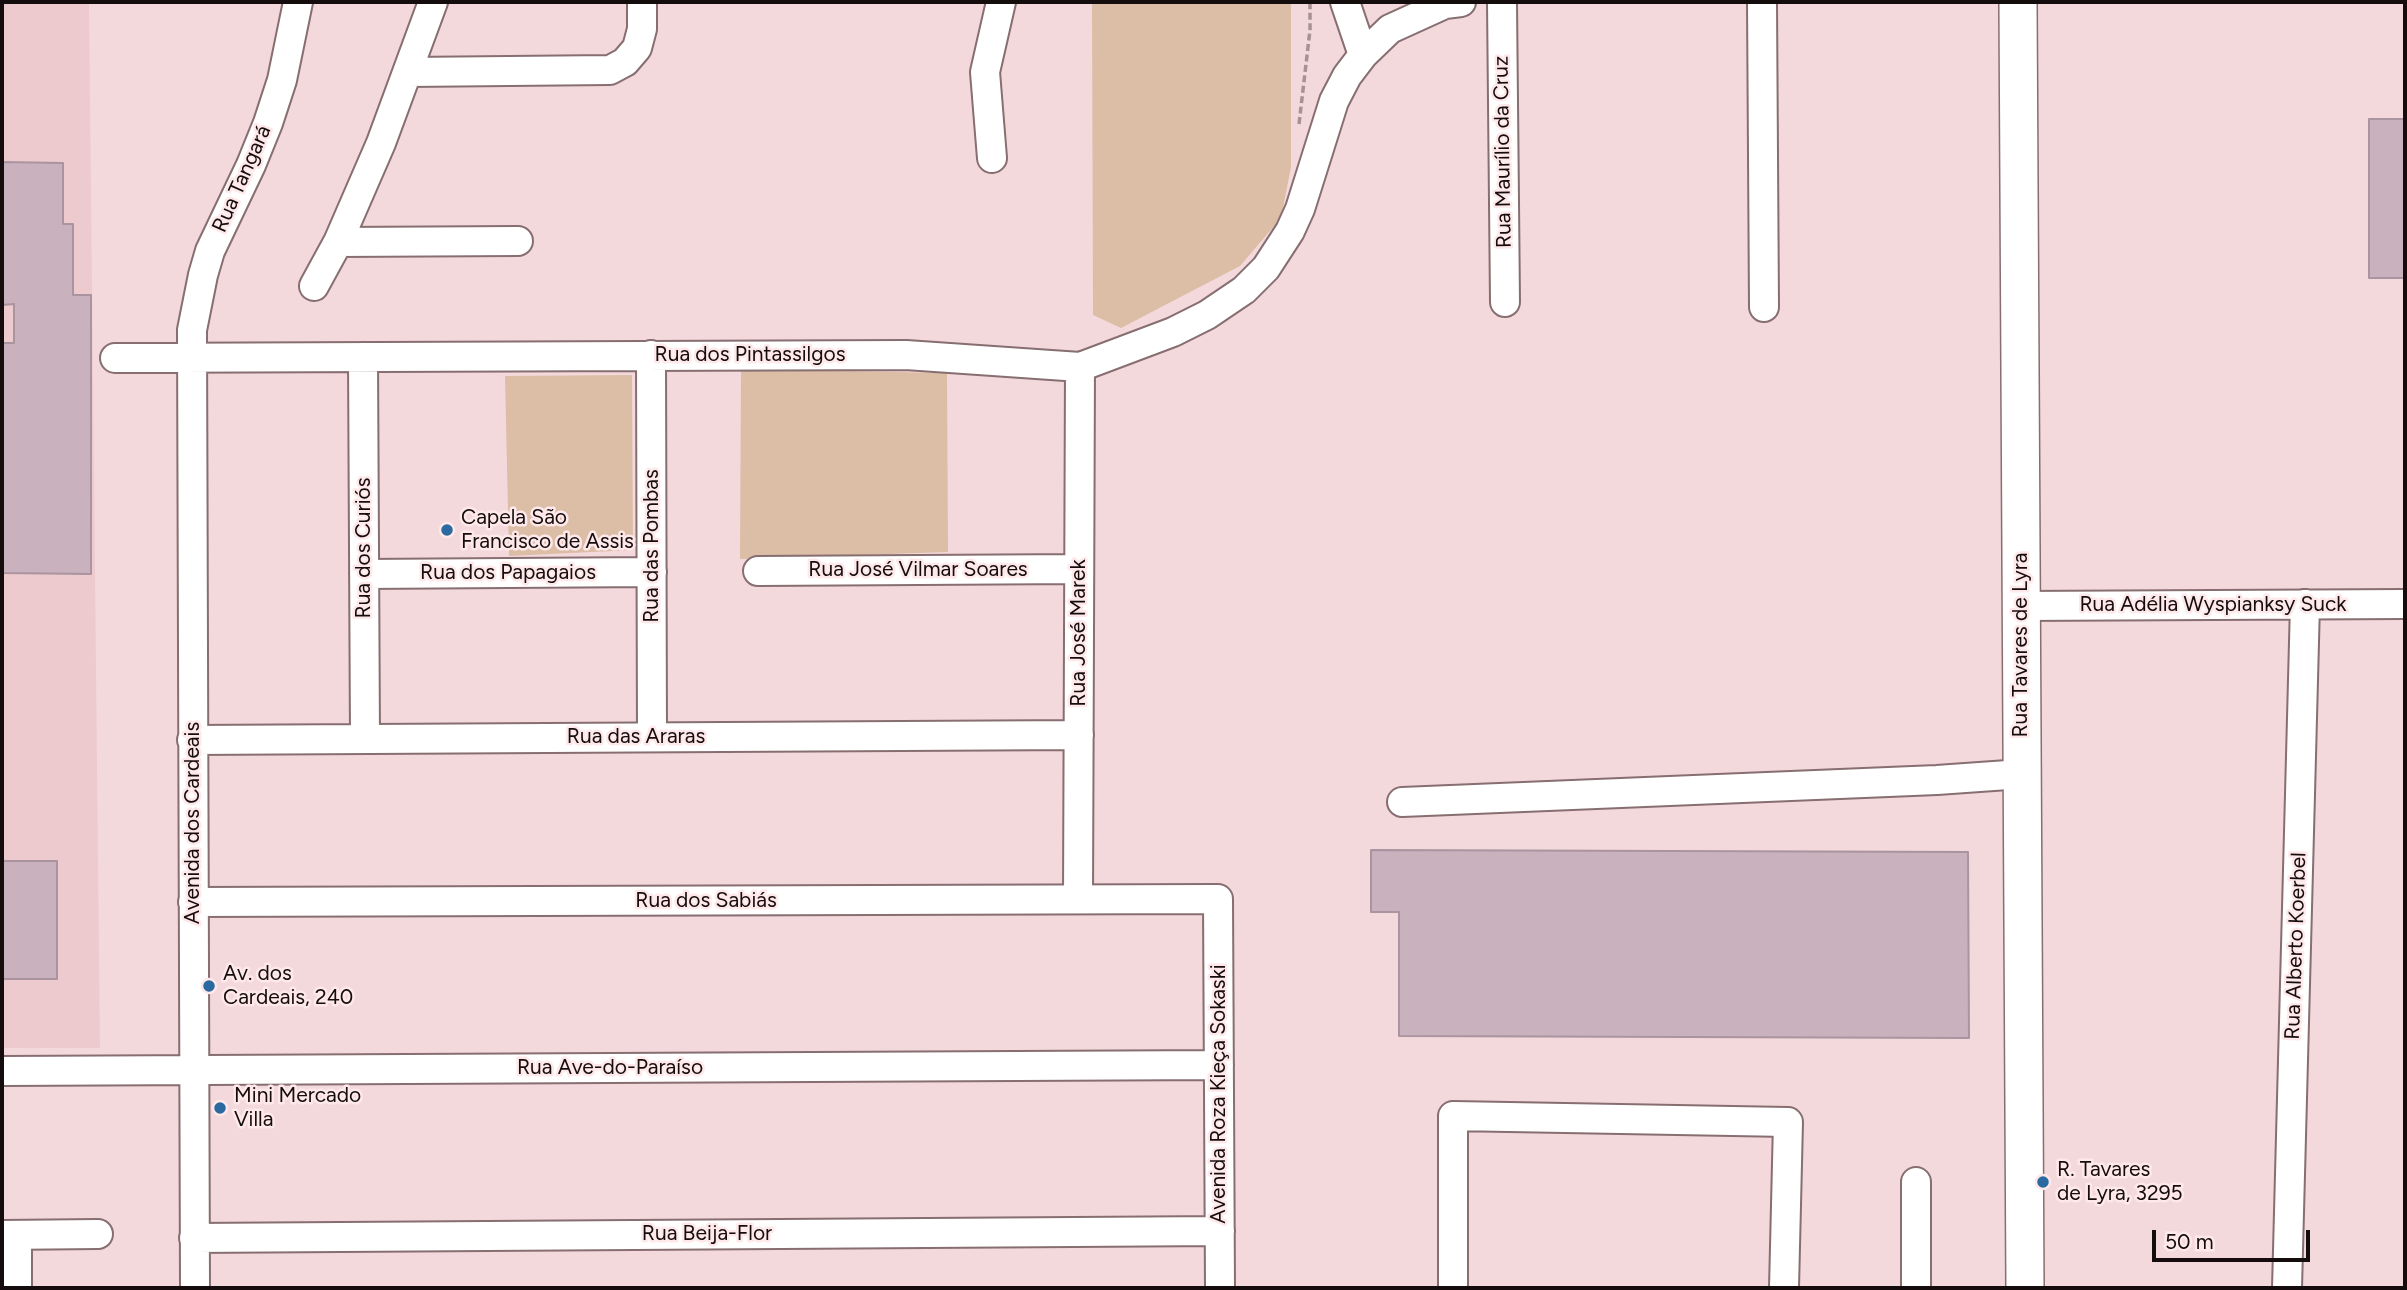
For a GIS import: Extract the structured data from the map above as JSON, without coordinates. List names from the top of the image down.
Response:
{
  "streets": {
    "main road": ["Rua Tavares de Lyra"],
    "street": [
      "Rua Maurílio da Cruz",
      "Rua Tangará",
      "Rua dos Pintassilgos",
      "Rua das Pombas",
      "Rua dos Curiós",
      "Rua José Vilmar Soares",
      "Rua dos Papagaios",
      "Rua Adélia Wyspianksy Suck",
      "Rua José Marek",
      "Rua das Araras",
      "Avenida dos Cardeais",
      "Rua dos Sabiás",
      "Rua Alberto Koerbel",
      "Rua Ave-do-Paraíso",
      "Avenida Roza Kieça Sokaski",
      "Rua Beija-Flor"
    ]
  },
  "crossings": [
    ["Rua Tangará", "Rua dos Pintassilgos"],
    ["Rua Tangará", "Avenida dos Cardeais"],
    ["Rua dos Pintassilgos", "Rua das Pombas"],
    ["Rua dos Pintassilgos", "Rua dos Curiós"],
    ["Rua dos Pintassilgos", "Rua José Marek"],
    ["Rua dos Pintassilgos", "Avenida dos Cardeais"],
    ["Rua das Pombas", "Rua dos Papagaios"],
    ["Rua das Pombas", "Rua das Araras"],
    ["Rua dos Curiós", "Rua dos Papagaios"],
    ["Rua dos Curiós", "Rua das Araras"],
    ["Rua José Vilmar Soares", "Rua José Marek"],
    ["Rua Adélia Wyspianksy Suck", "Rua Tavares de Lyra"],
    ["Rua Adélia Wyspianksy Suck", "Rua Alberto Koerbel"],
    ["Rua José Marek", "Rua das Araras"],
    ["Rua José Marek", "Rua dos Sabiás"],
    ["Rua das Araras", "Avenida dos Cardeais"],
    ["Avenida dos Cardeais", "Rua dos Sabiás"],
    ["Avenida dos Cardeais", "Rua Ave-do-Paraíso"],
    ["Avenida dos Cardeais", "Rua Beija-Flor"],
    ["Rua dos Sabiás", "Avenida Roza Kieça Sokaski"],
    ["Rua Ave-do-Paraíso", "Avenida Roza Kieça Sokaski"],
    ["Avenida Roza Kieça Sokaski", "Rua Beija-Flor"]
  ],
  "places": [
    "Capela São Francisco de Assis",
    "Av. dos Cardeais, 240",
    "Mini Mercado Villa",
    "R. Tavares de Lyra, 3295"
  ],
  "scale_bar": "50 m"
}
